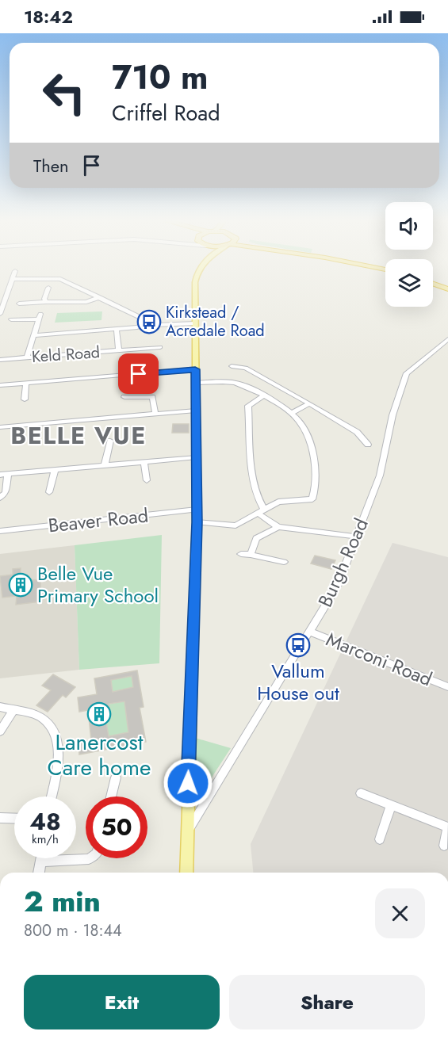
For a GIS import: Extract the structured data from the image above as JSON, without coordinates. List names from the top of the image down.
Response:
{
  "streets": {
    "street": [
      "Keld Road",
      "Beaver Road",
      "Burgh Road",
      "Marconi Road"
    ]
  },
  "crossings": [
    ["Burgh Road", "Marconi Road"]
  ],
  "districts": ["BELLE VUE"],
  "places": {
    "bus stop": ["Kirkstead / Acredale Road", "Vallum House out"],
    "building": ["Belle Vue Primary School", "Lanercost Care home"]
  },
  "page": {
    "status": "18:42",
    "turn": ["710 m", "Criffel Road"],
    "then": "Then",
    "speed": "48 km/h",
    "limit": "50",
    "heading": ["2 min", "800 m · 18:44"],
    "buttons": ["Exit", "Share"]
  }
}
